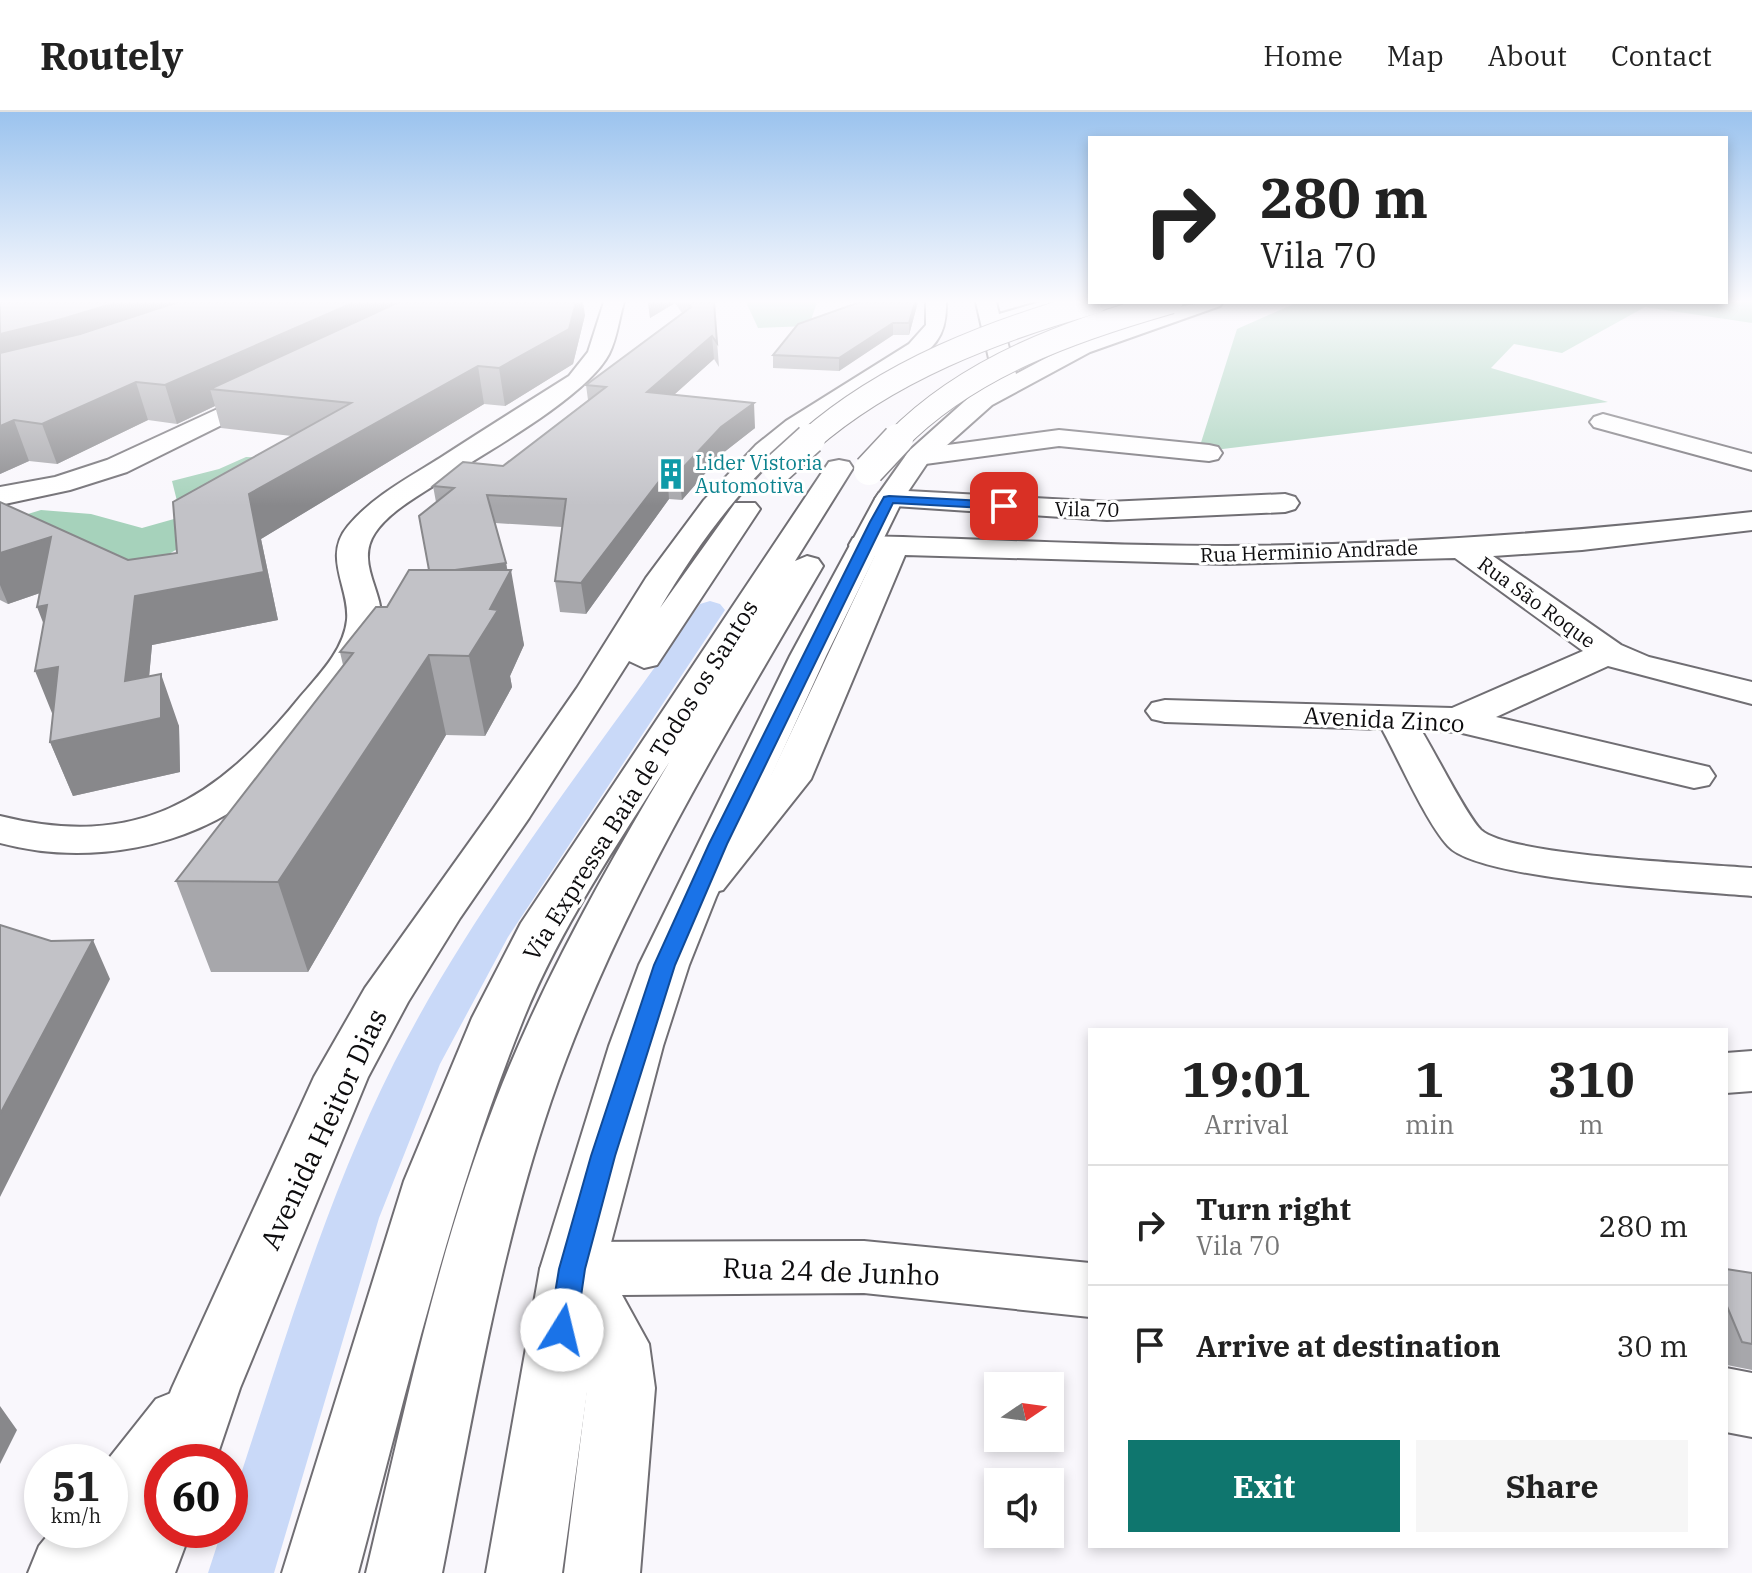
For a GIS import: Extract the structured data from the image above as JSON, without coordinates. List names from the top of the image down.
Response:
{
  "streets": {
    "main road": [
      "Vila 70",
      "Rua Herminio Andrade",
      "Rua São Roque",
      "Avenida Zinco",
      "Via Expressa Baía de Todos os Santos",
      "Avenida Heitor Dias",
      "Rua 24 de Junho"
    ]
  },
  "crossings": [
    ["Vila 70", "Rua Herminio Andrade"],
    ["Vila 70", "Via Expressa Baía de Todos os Santos"],
    ["Rua Herminio Andrade", "Rua São Roque"],
    ["Rua Herminio Andrade", "Via Expressa Baía de Todos os Santos"]
  ],
  "places": {
    "building": ["Lider Vistoria Automotiva"]
  },
  "north": "right",
  "page": {
    "header": "Routely",
    "nav": [
      "Home",
      "Map",
      "About",
      "Contact"
    ],
    "turn": ["280 m", "Vila 70"],
    "eta": [
      "19:01",
      "Arrival",
      "1",
      "min",
      "310",
      "m"
    ],
    "list": [
      {
        "name": "Turn right",
        "note": "Vila 70",
        "value": "280 m"
      },
      {
        "name": "Arrive at destination",
        "value": "30 m"
      }
    ],
    "buttons": ["Exit", "Share"],
    "speed": "51 km/h",
    "limit": "60"
  }
}
